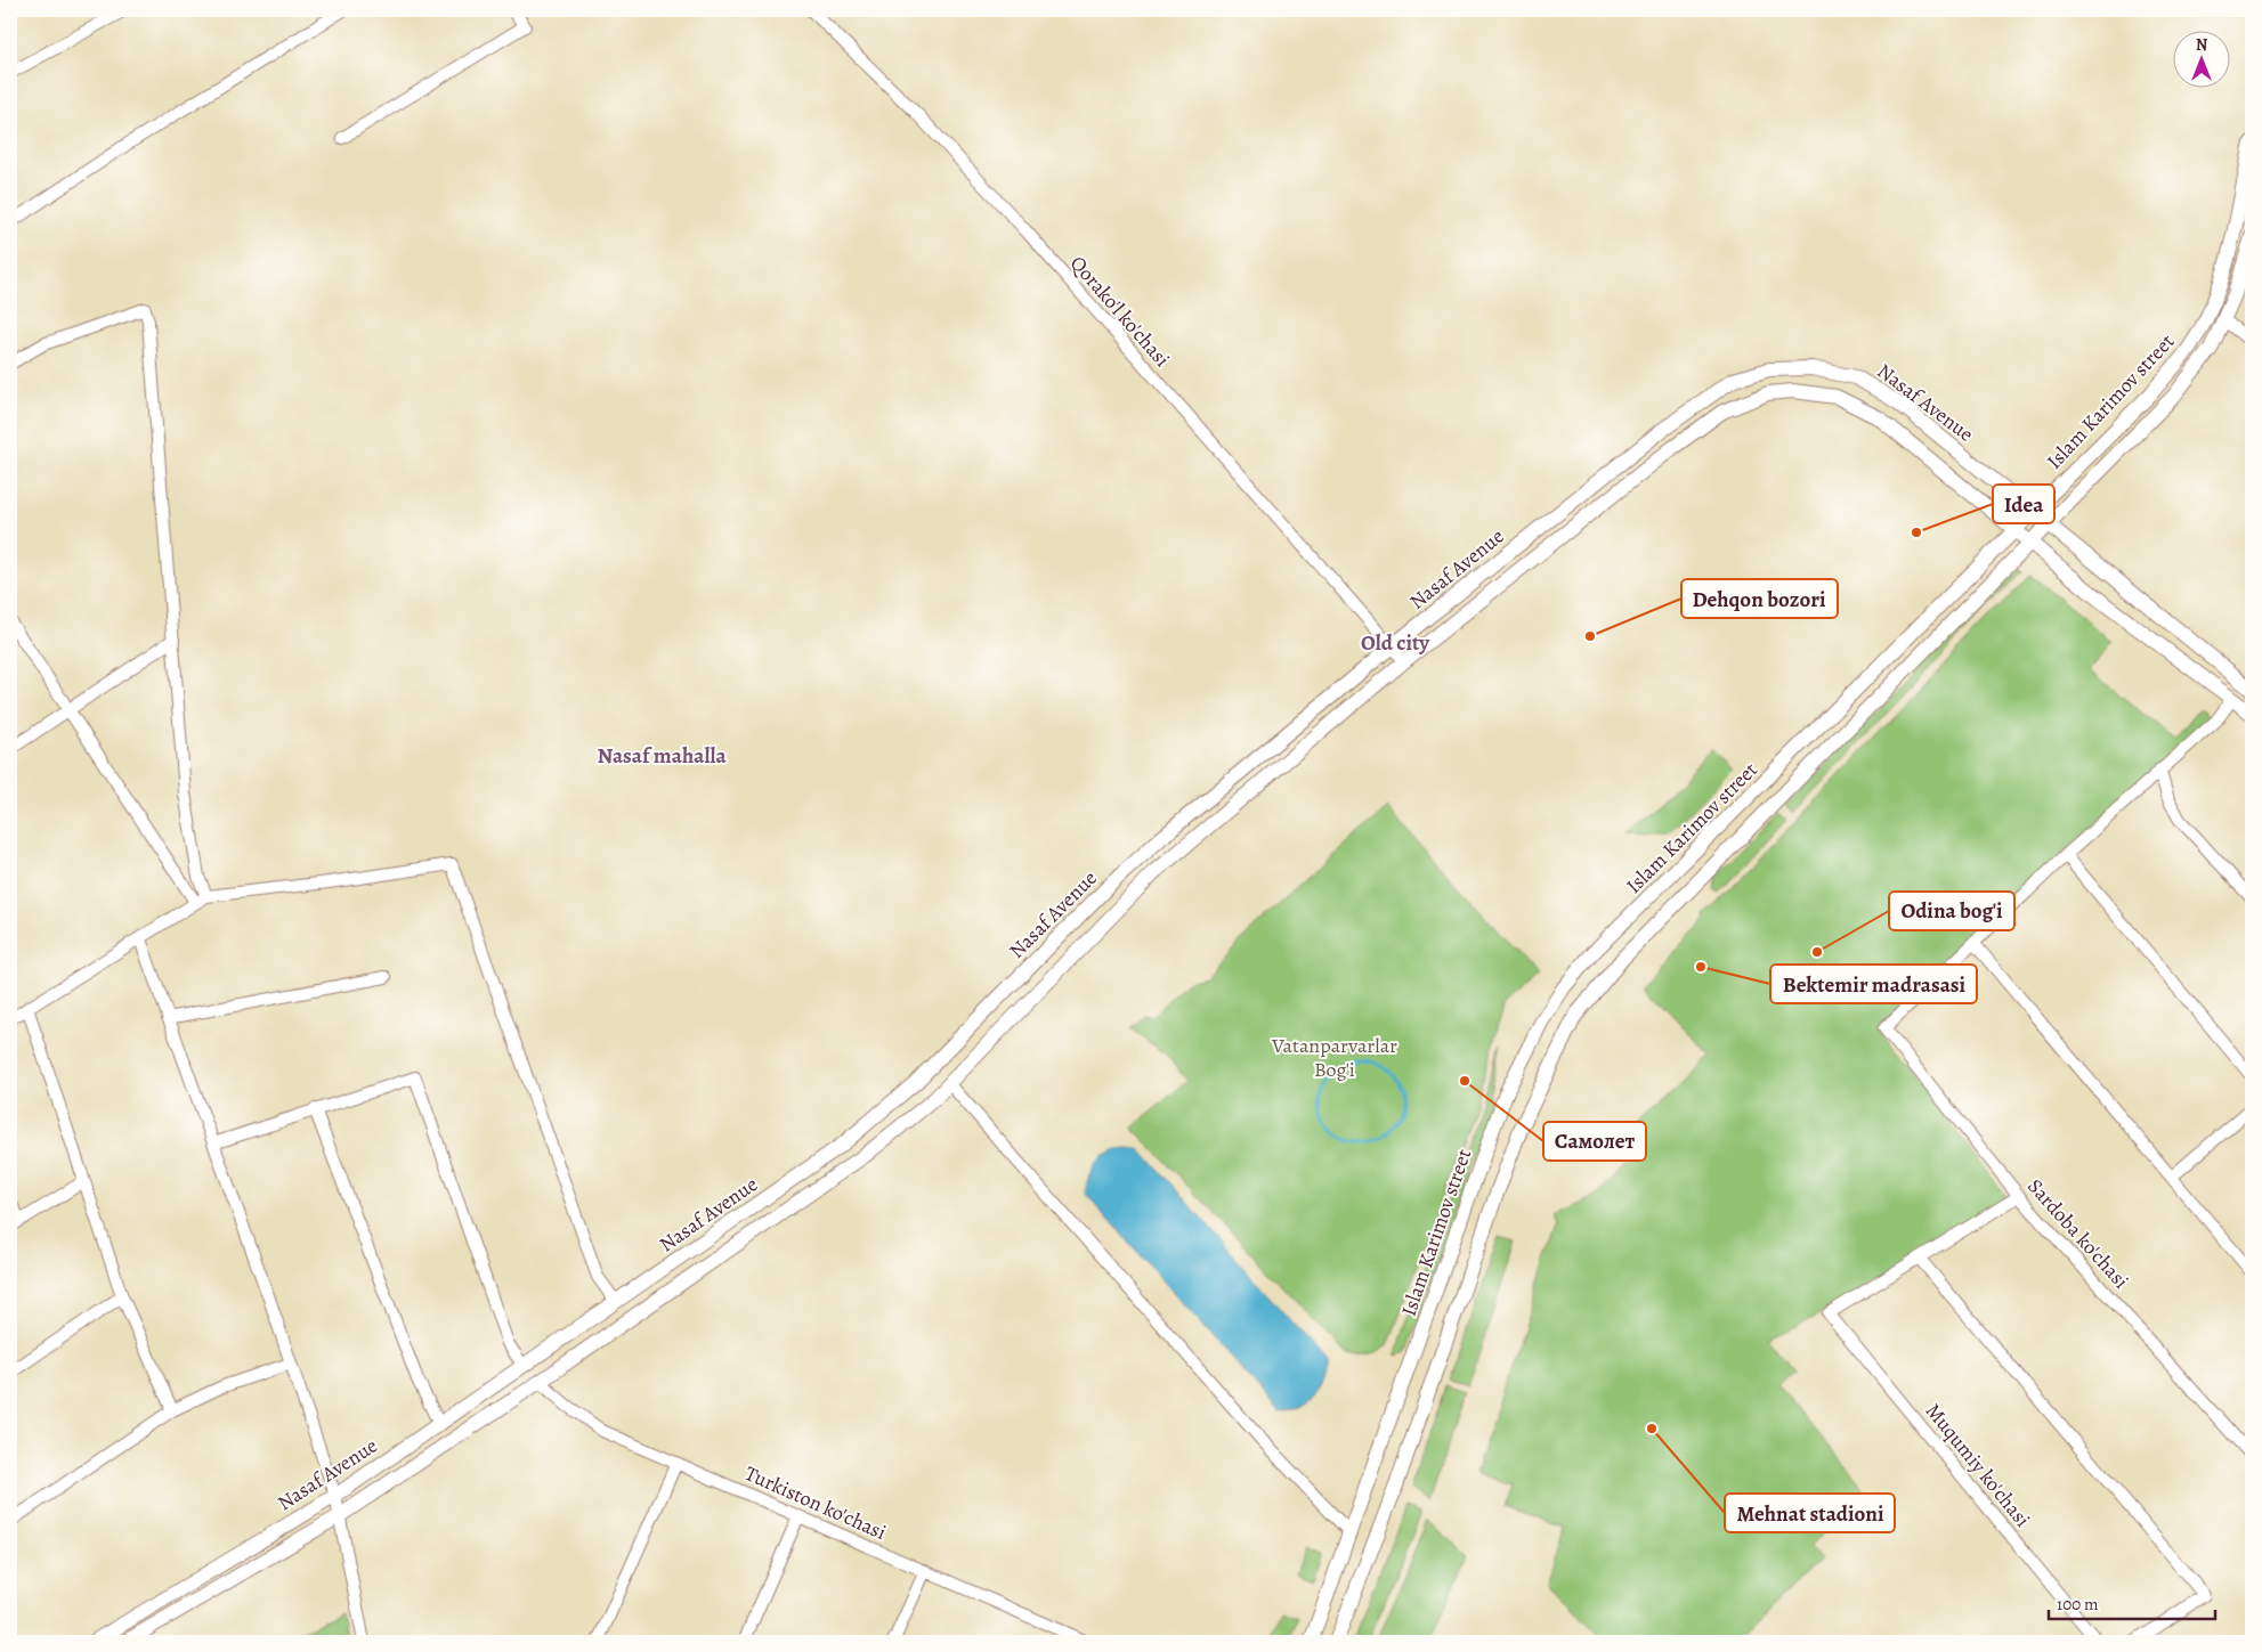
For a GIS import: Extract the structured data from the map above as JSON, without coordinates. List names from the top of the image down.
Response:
{
  "streets": {
    "main road": ["Islam Karimov street", "Nasaf Avenue"],
    "street": [
      "Qorako'l ko'chasi",
      "Sardoba ko'chasi",
      "Muqumiy ko'chasi",
      "Turkiston ko'chasi"
    ]
  },
  "crossings": [
    ["Qorako'l ko'chasi", "Nasaf Avenue"],
    ["Islam Karimov street", "Nasaf Avenue"],
    ["Nasaf Avenue", "Turkiston ko'chasi"]
  ],
  "districts": ["Old city", "Nasaf mahalla"],
  "parks": ["Vatanparvarlar Bog'i"],
  "places": [
    "Idea",
    "Dehqon bozori",
    "Odina bog'i",
    "Bektemir madrasasi",
    "Самолет",
    "Mehnat stadioni"
  ],
  "scale_bar": "100 m",
  "north": "top"
}
